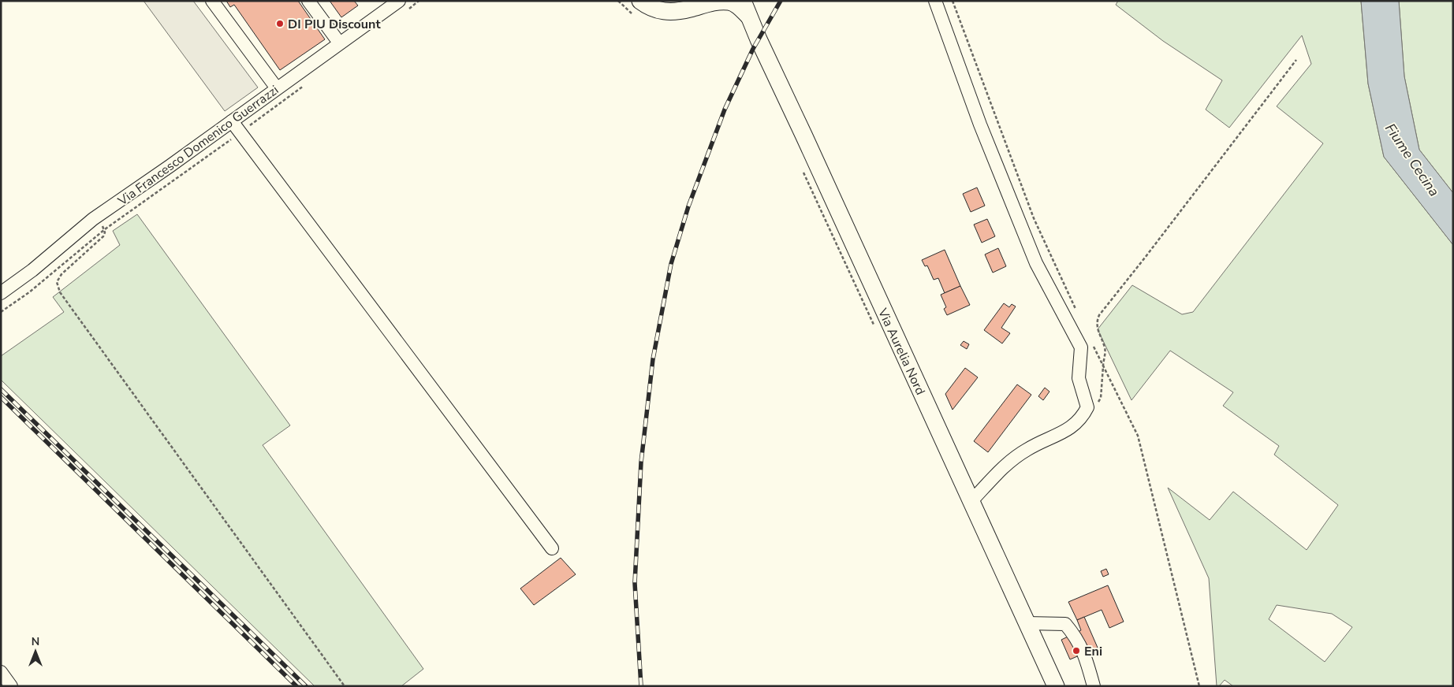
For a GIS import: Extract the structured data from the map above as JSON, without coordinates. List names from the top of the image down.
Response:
{
  "streets": {
    "main road": ["Via Aurelia Nord"],
    "street": ["Via Francesco Domenico Guerrazzi"]
  },
  "water": ["Fiume Cecina"],
  "places": ["DI PIU Discount", "Eni"],
  "north": "top"
}
